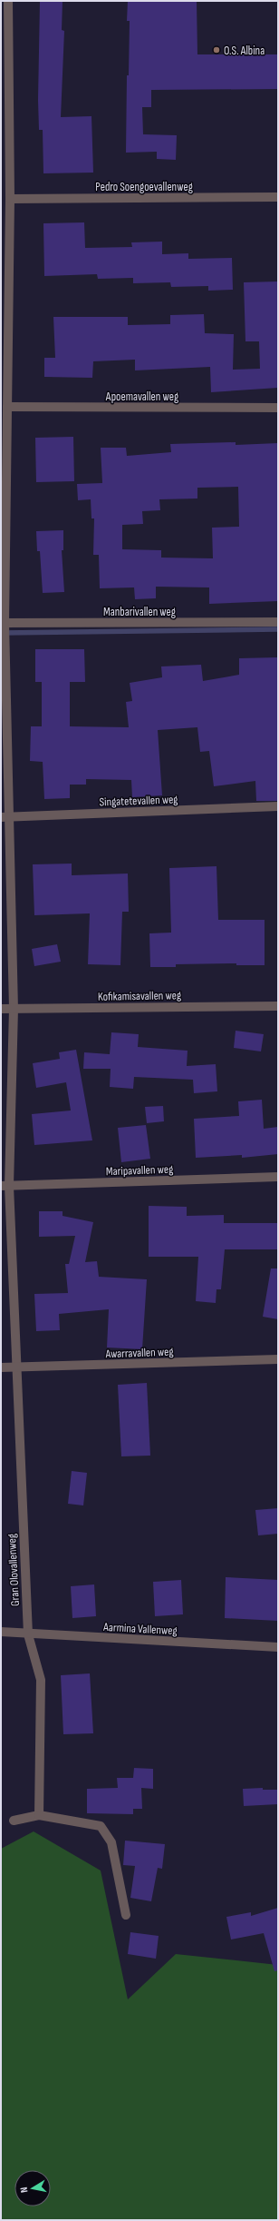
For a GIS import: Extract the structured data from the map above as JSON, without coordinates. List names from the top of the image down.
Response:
{
  "streets": {
    "street": [
      "Pedro Soengoevallenweg",
      "Apoemavallen weg",
      "Manbarivallen weg",
      "Singatetevallen weg",
      "Kofikamisavallen weg",
      "Maripavallen weg",
      "Awarravallen weg",
      "Gran Olovallenweg",
      "Aarmina Vallenweg"
    ]
  },
  "crossings": [
    ["Pedro Soengoevallenweg", "Gran Olovallenweg"],
    ["Apoemavallen weg", "Gran Olovallenweg"],
    ["Manbarivallen weg", "Gran Olovallenweg"],
    ["Singatetevallen weg", "Gran Olovallenweg"],
    ["Kofikamisavallen weg", "Gran Olovallenweg"],
    ["Maripavallen weg", "Gran Olovallenweg"],
    ["Awarravallen weg", "Gran Olovallenweg"],
    ["Gran Olovallenweg", "Aarmina Vallenweg"]
  ],
  "places": ["O.S. Albina"],
  "north": "left"
}
